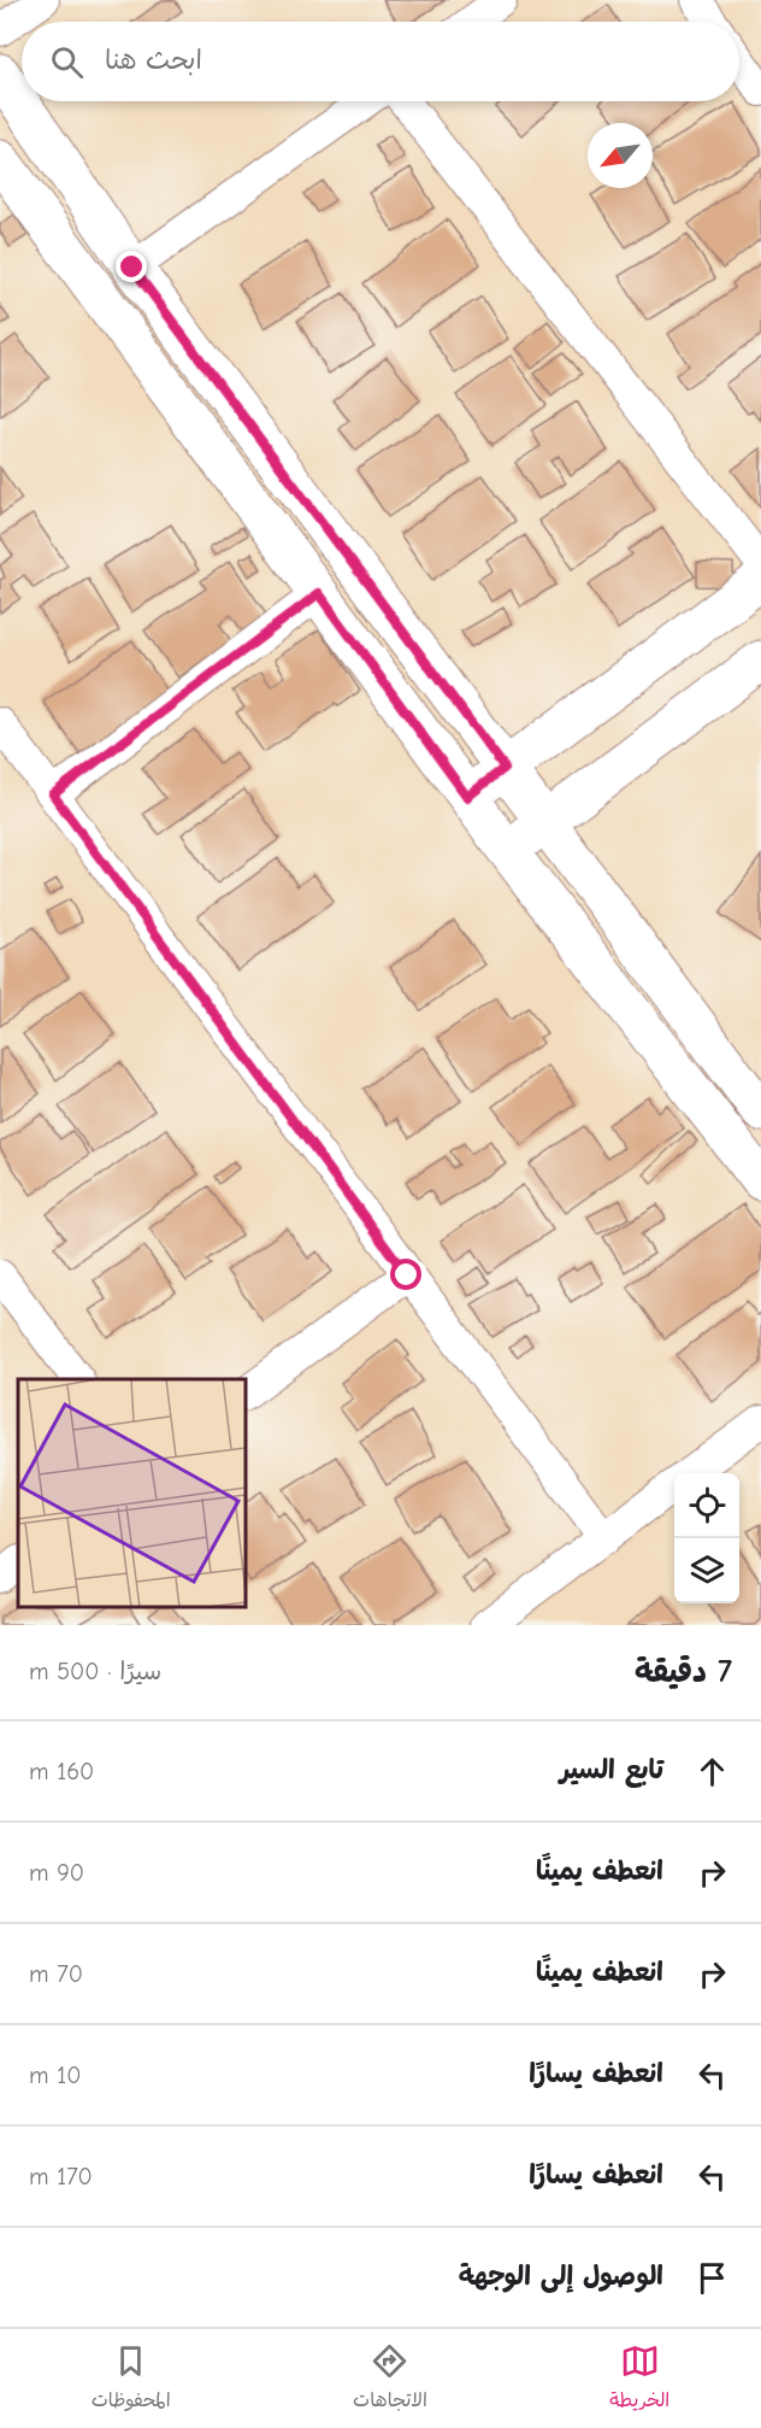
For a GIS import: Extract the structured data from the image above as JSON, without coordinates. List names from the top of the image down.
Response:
{
  "north": "bottom left",
  "page": {
    "search": "ابحث هنا",
    "heading": ["7 دقيقة", "سيرًا · 500 m"],
    "list": [
      ["تابع السير", "160 m"],
      ["انعطف يمينًا", "90 m"],
      ["انعطف يمينًا", "70 m"],
      ["انعطف يسارًا", "10 m"],
      ["انعطف يسارًا", "170 m"],
      "الوصول إلى الوجهة"
    ],
    "nav": ["الخريطة", "الاتجاهات", "المحفوظات"]
  }
}
